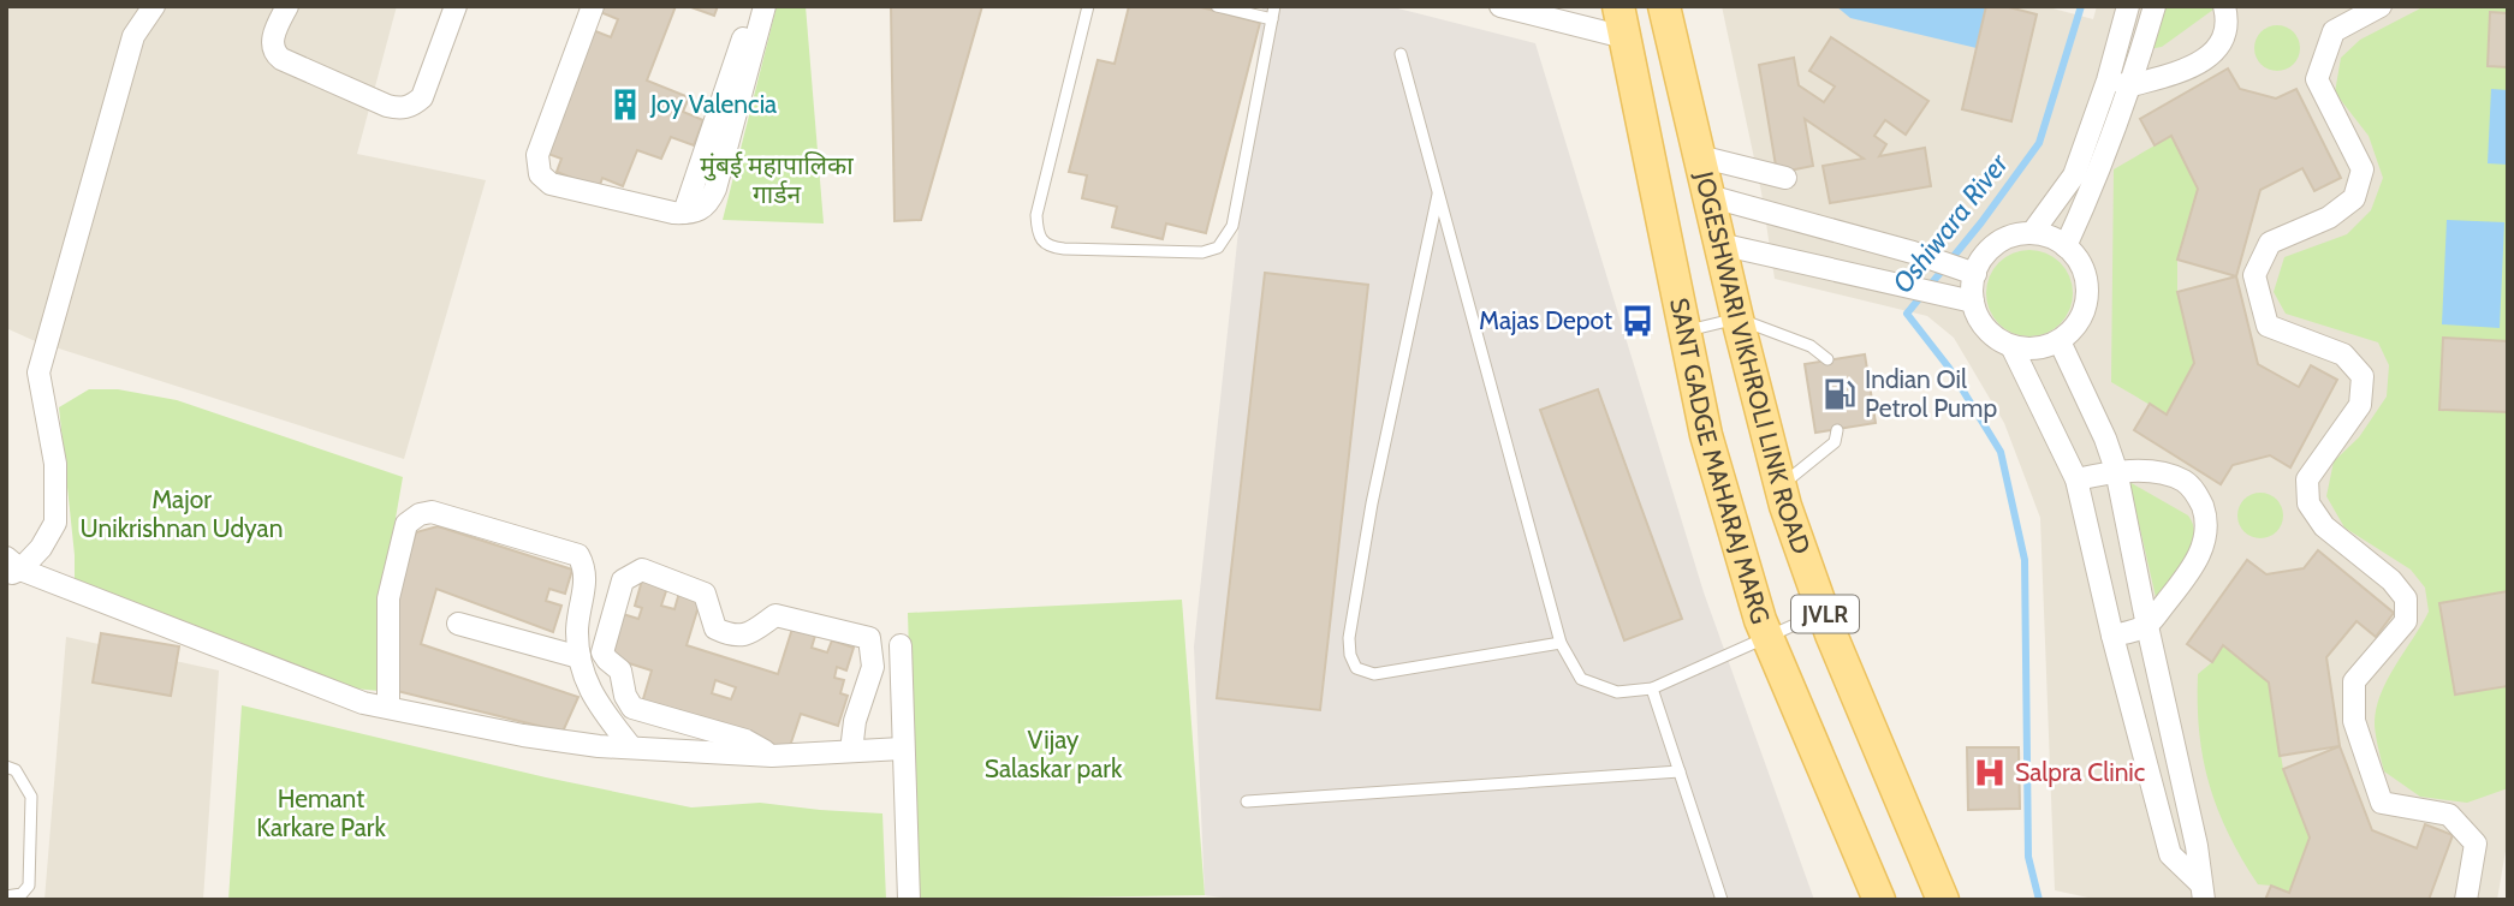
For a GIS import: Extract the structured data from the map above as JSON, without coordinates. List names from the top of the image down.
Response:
{
  "streets": {
    "main road": ["JOGESHWARI VIKHROLI LINK ROAD", "SANT GADGE MAHARAJ MARG", "JVLR"]
  },
  "water": ["Oshiwara River"],
  "parks": [
    "मुंबई महापालिका गार्डन",
    "Major Unikrishnan Udyan",
    "Vijay Salaskar park",
    "Hemant Karkare Park"
  ],
  "places": {
    "building": ["Joy Valencia"],
    "bus stop": ["Majas Depot"],
    "fuel station": ["Indian Oil Petrol Pump"],
    "hospital": ["Salpra Clinic"]
  }
}
